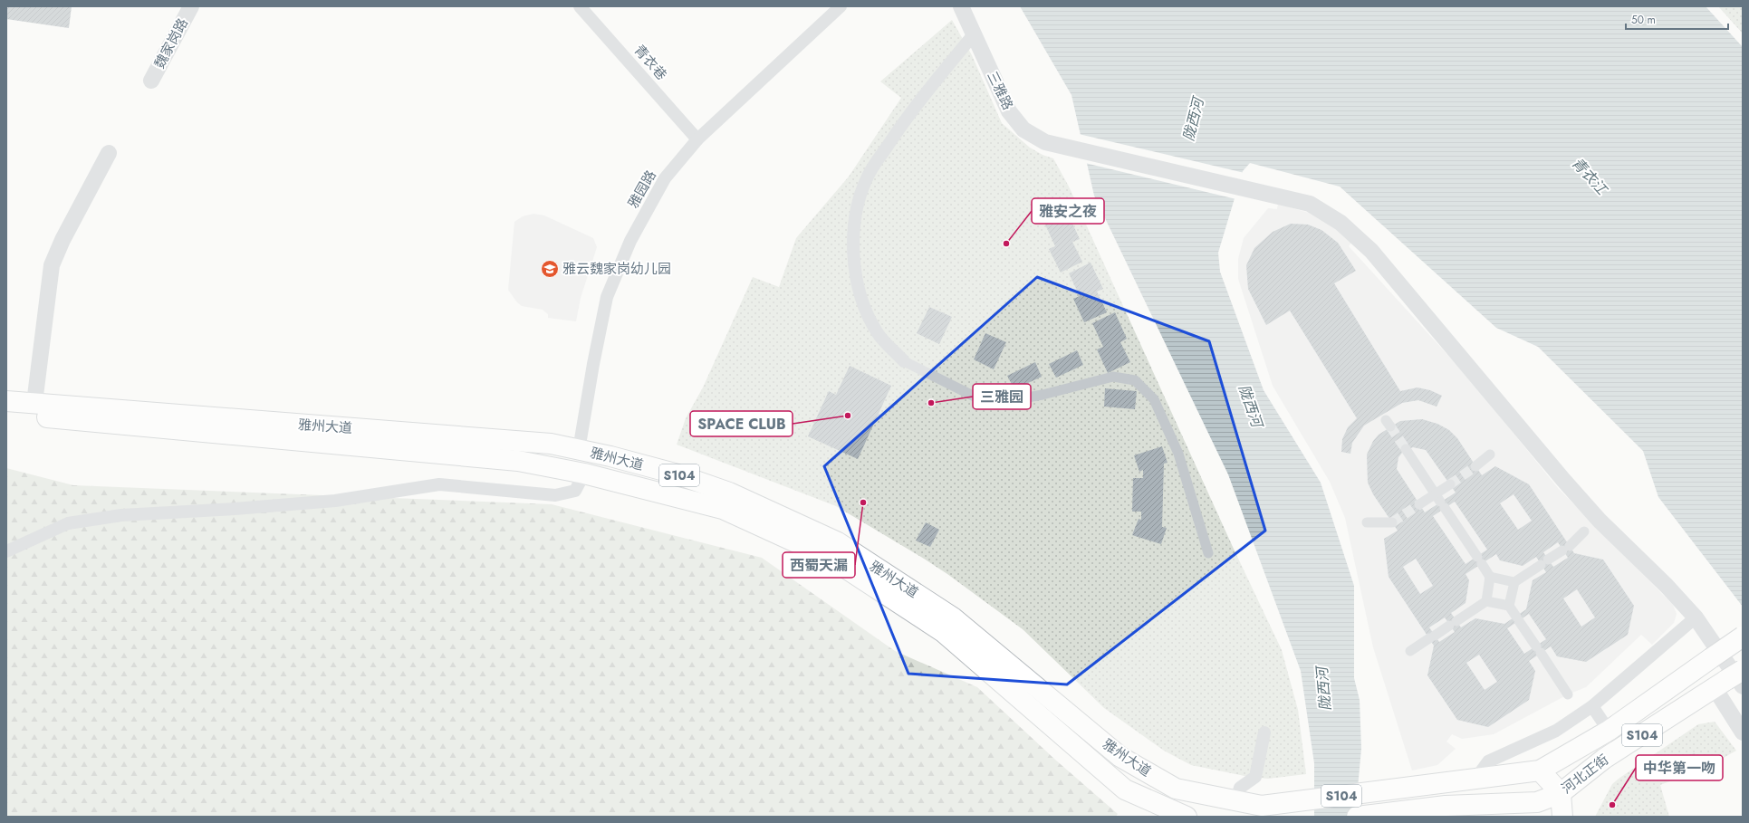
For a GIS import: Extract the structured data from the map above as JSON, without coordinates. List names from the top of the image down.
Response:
{
  "streets": {
    "main road": ["雅州大道", "S104", "河北正街"],
    "street": [
      "魏家岗路",
      "青衣巷",
      "三雅路",
      "雅园路"
    ]
  },
  "crossings": [
    ["青衣巷", "雅园路"],
    ["三雅路", "S104"],
    ["三雅路", "河北正街"],
    ["雅园路", "雅州大道"],
    ["雅州大道", "河北正街"],
    ["S104", "河北正街"]
  ],
  "water": ["陇西河", "青衣江"],
  "places": {
    "other": [
      "雅安之夜",
      "三雅园",
      "SPACE CLUB",
      "西蜀天漏",
      "中华第一吻"
    ],
    "school or university": ["雅云魏家岗幼儿园"]
  },
  "scale_bar": "50 m"
}
